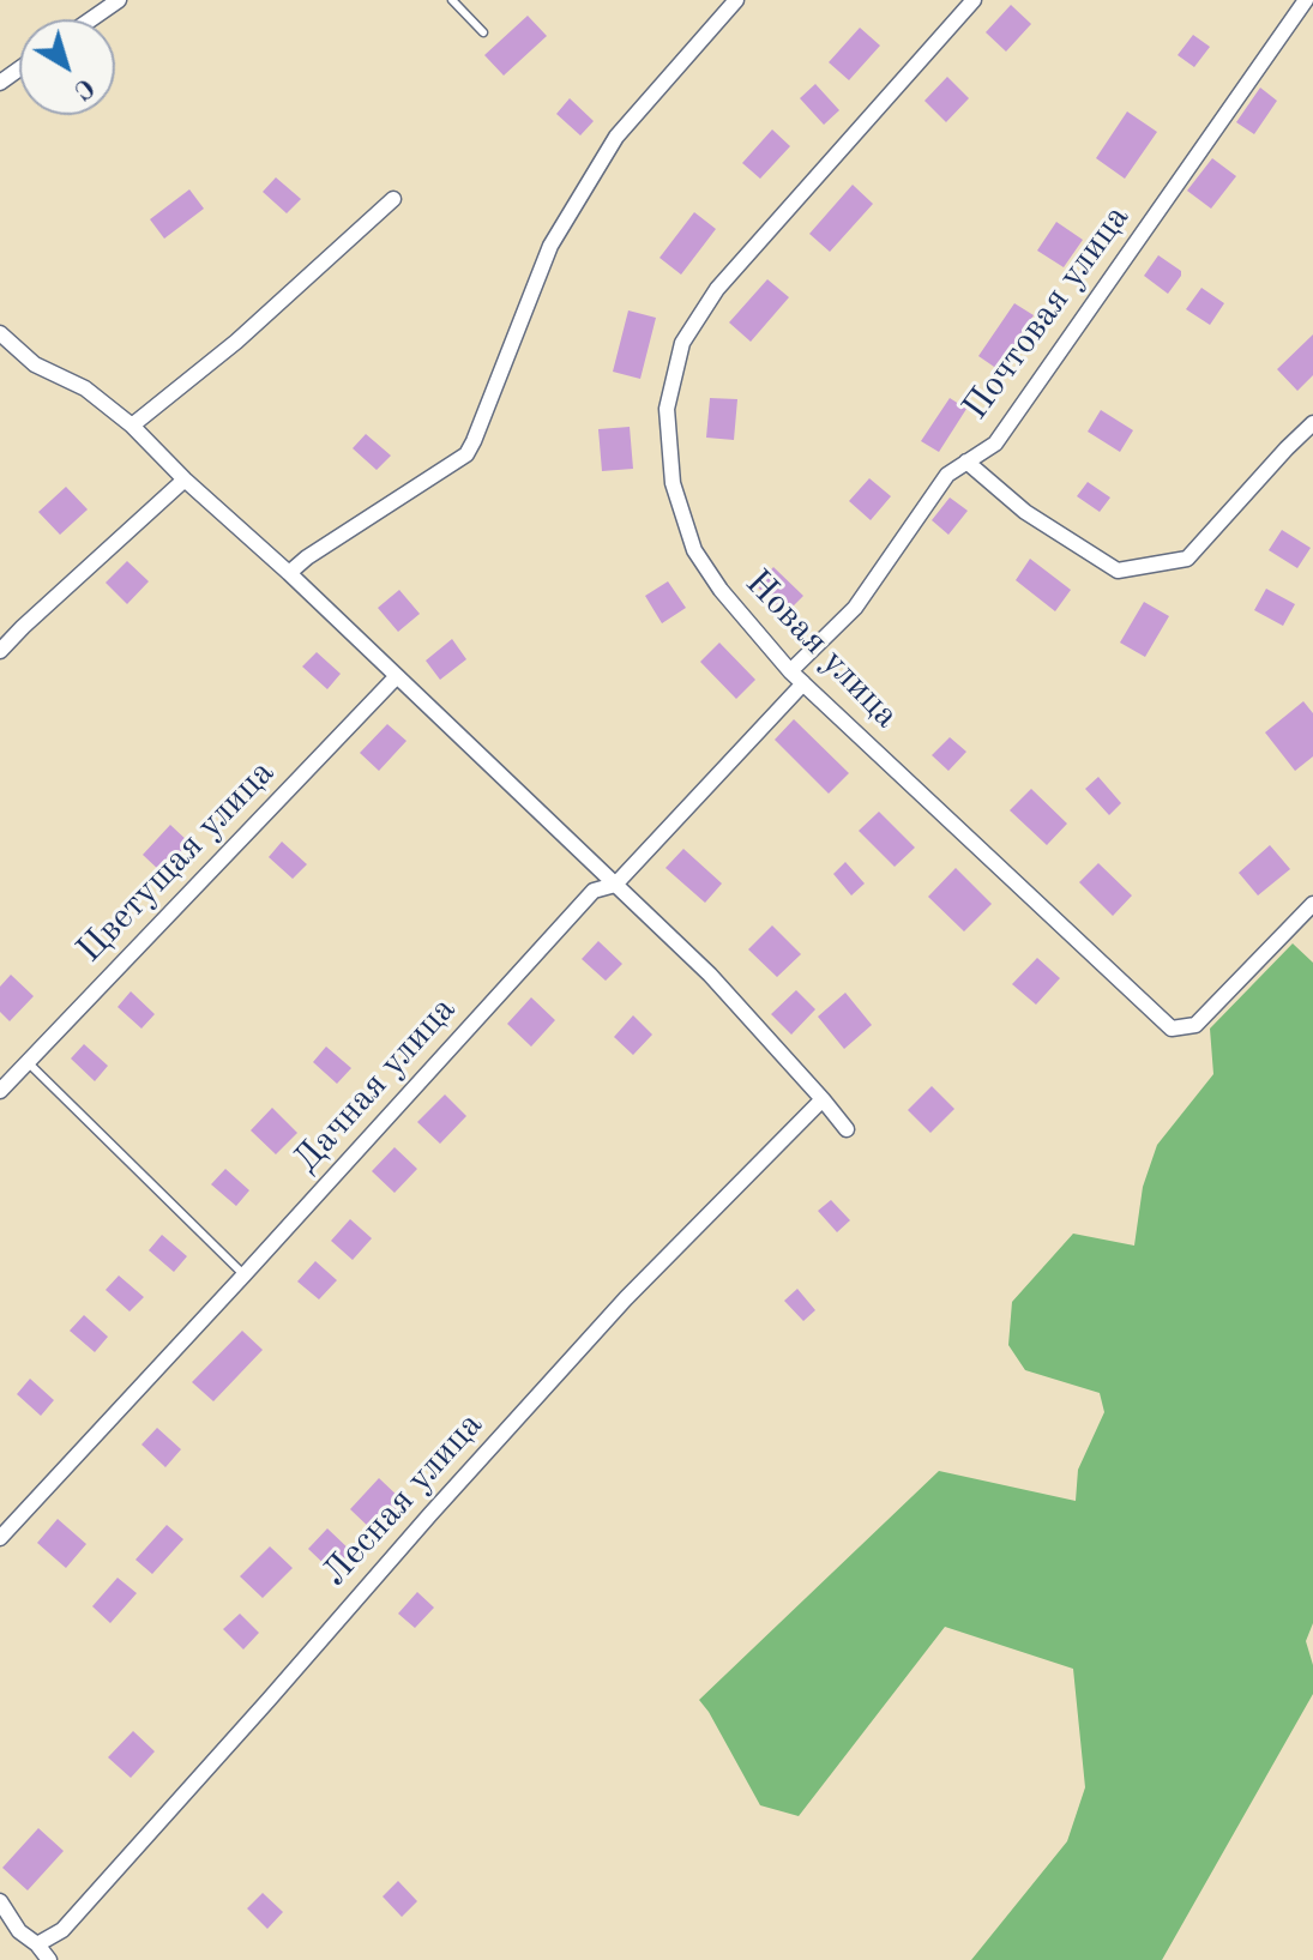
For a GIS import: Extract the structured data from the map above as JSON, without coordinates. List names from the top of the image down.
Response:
{
  "streets": {
    "street": [
      "Почтовая улица",
      "Новая улица",
      "Цветущая улица",
      "Дачная улица",
      "Лесная улица"
    ]
  },
  "crossings": [
    ["Почтовая улица", "Новая улица"],
    ["Новая улица", "Дачная улица"]
  ],
  "north": "bottom right"
}
